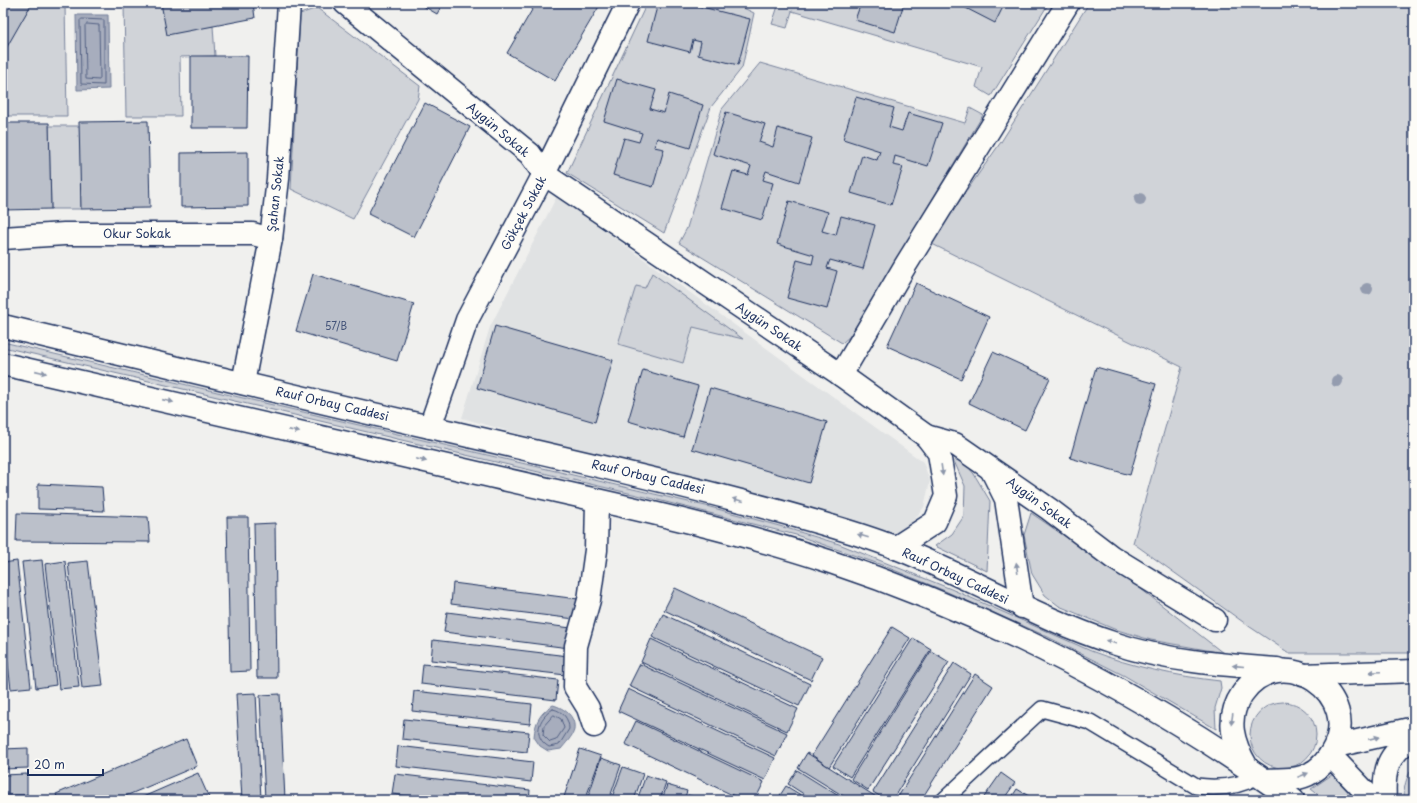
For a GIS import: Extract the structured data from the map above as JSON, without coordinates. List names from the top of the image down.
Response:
{
  "streets": {
    "main road": [
      "Aygün Sokak",
      "Şahan Sokak",
      "Gökçek Sokak",
      "Okur Sokak",
      "Rauf Orbay Caddesi"
    ]
  },
  "crossings": [
    ["Aygün Sokak", "Gökçek Sokak"],
    ["Şahan Sokak", "Okur Sokak"],
    ["Şahan Sokak", "Rauf Orbay Caddesi"],
    ["Gökçek Sokak", "Rauf Orbay Caddesi"]
  ],
  "house_numbers": ["57/B"],
  "scale_bar": "20 m"
}
